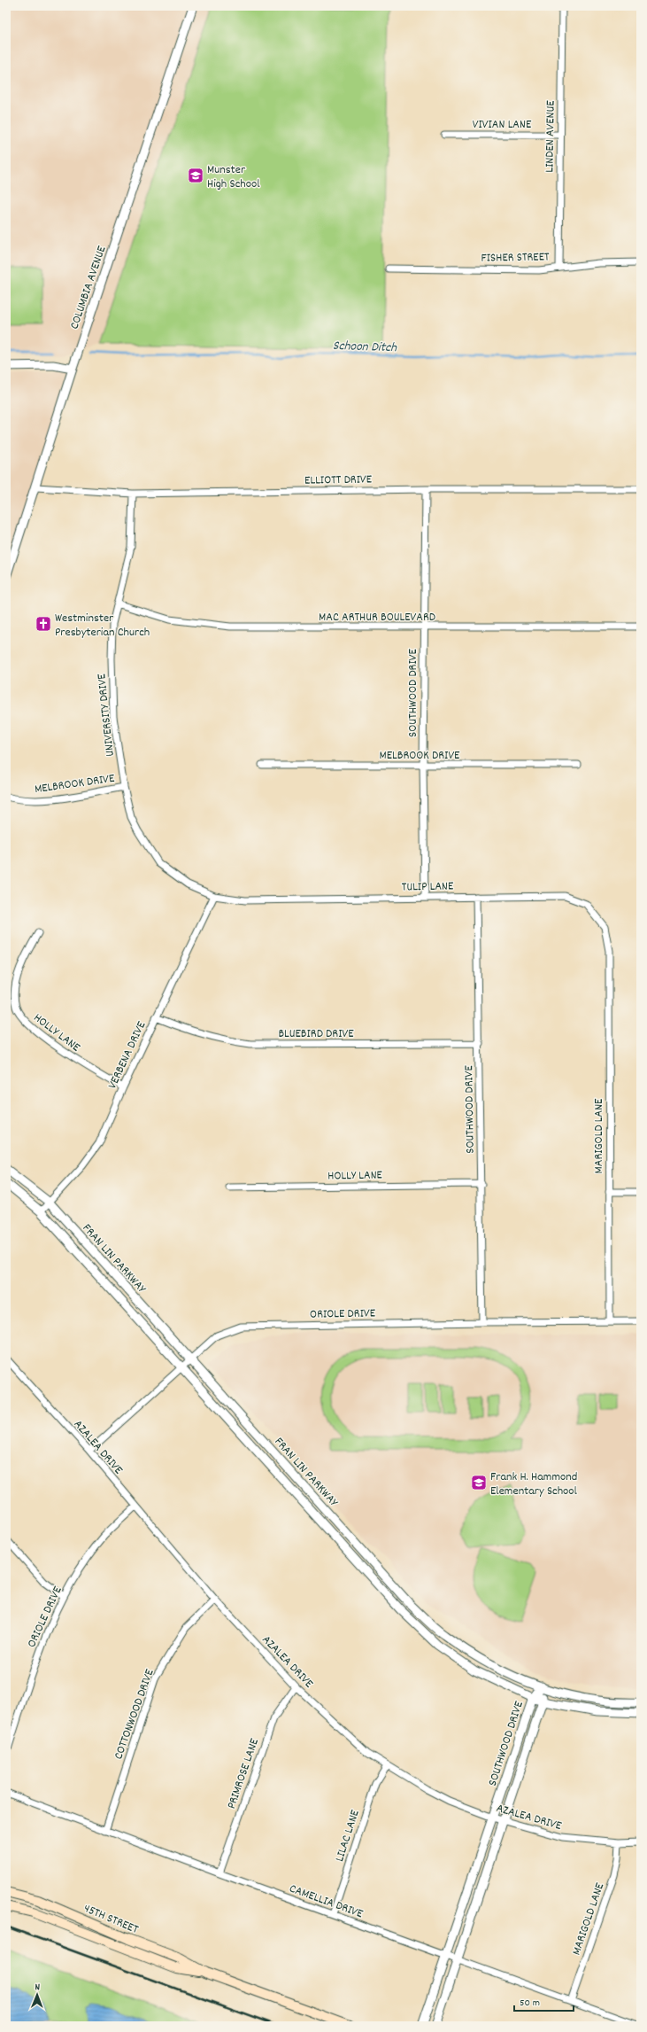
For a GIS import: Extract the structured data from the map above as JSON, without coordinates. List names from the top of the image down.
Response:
{
  "streets": {
    "main road": ["45TH STREET"],
    "street": [
      "VIVIAN LANE",
      "LINDEN AVENUE",
      "FISHER STREET",
      "COLUMBIA AVENUE",
      "ELLIOTT DRIVE",
      "MAC ARTHUR BOULEVARD",
      "SOUTHWOOD DRIVE",
      "UNIVERSITY DRIVE",
      "MELBROOK DRIVE",
      "TULIP LANE",
      "HOLLY LANE",
      "BLUEBIRD DRIVE",
      "VERBENA DRIVE",
      "MARIGOLD LANE",
      "FRAN LIN PARKWAY",
      "ORIOLE DRIVE",
      "AZALEA DRIVE",
      "COTTONWOOD DRIVE",
      "PRIMROSE LANE",
      "LILAC LANE",
      "CAMELLIA DRIVE"
    ]
  },
  "crossings": [
    ["VIVIAN LANE", "LINDEN AVENUE"],
    ["LINDEN AVENUE", "FISHER STREET"],
    ["COLUMBIA AVENUE", "ELLIOTT DRIVE"],
    ["ELLIOTT DRIVE", "SOUTHWOOD DRIVE"],
    ["ELLIOTT DRIVE", "UNIVERSITY DRIVE"],
    ["MAC ARTHUR BOULEVARD", "SOUTHWOOD DRIVE"],
    ["MAC ARTHUR BOULEVARD", "UNIVERSITY DRIVE"],
    ["SOUTHWOOD DRIVE", "MELBROOK DRIVE"],
    ["SOUTHWOOD DRIVE", "TULIP LANE"],
    ["SOUTHWOOD DRIVE", "HOLLY LANE"],
    ["SOUTHWOOD DRIVE", "BLUEBIRD DRIVE"],
    ["SOUTHWOOD DRIVE", "FRAN LIN PARKWAY"],
    ["SOUTHWOOD DRIVE", "ORIOLE DRIVE"],
    ["SOUTHWOOD DRIVE", "AZALEA DRIVE"],
    ["SOUTHWOOD DRIVE", "CAMELLIA DRIVE"],
    ["UNIVERSITY DRIVE", "MELBROOK DRIVE"],
    ["UNIVERSITY DRIVE", "TULIP LANE"],
    ["UNIVERSITY DRIVE", "VERBENA DRIVE"],
    ["TULIP LANE", "VERBENA DRIVE"],
    ["TULIP LANE", "MARIGOLD LANE"],
    ["HOLLY LANE", "VERBENA DRIVE"],
    ["BLUEBIRD DRIVE", "VERBENA DRIVE"],
    ["VERBENA DRIVE", "FRAN LIN PARKWAY"],
    ["MARIGOLD LANE", "ORIOLE DRIVE"],
    ["MARIGOLD LANE", "AZALEA DRIVE"],
    ["MARIGOLD LANE", "CAMELLIA DRIVE"],
    ["FRAN LIN PARKWAY", "ORIOLE DRIVE"],
    ["ORIOLE DRIVE", "AZALEA DRIVE"],
    ["AZALEA DRIVE", "COTTONWOOD DRIVE"],
    ["AZALEA DRIVE", "PRIMROSE LANE"],
    ["AZALEA DRIVE", "LILAC LANE"],
    ["COTTONWOOD DRIVE", "CAMELLIA DRIVE"],
    ["PRIMROSE LANE", "CAMELLIA DRIVE"],
    ["LILAC LANE", "CAMELLIA DRIVE"]
  ],
  "water": ["Schoon Ditch"],
  "places": {
    "school or university": ["Munster High School", "Frank H. Hammond Elementary School"],
    "church": ["Westminster Presbyterian Church"]
  },
  "scale_bar": "50 m",
  "north": "top"
}
